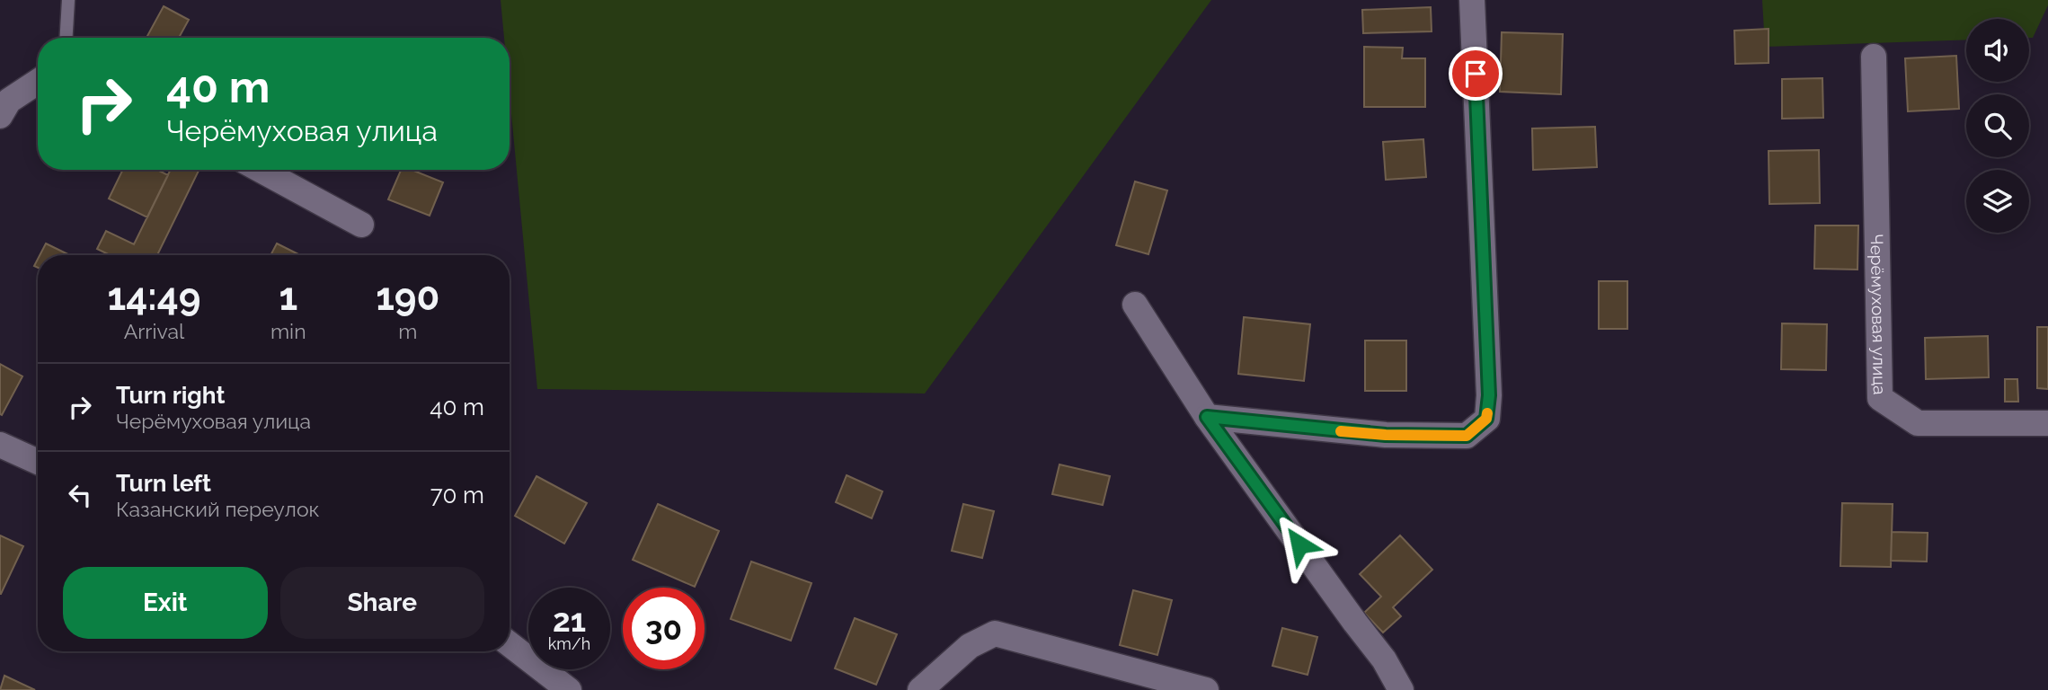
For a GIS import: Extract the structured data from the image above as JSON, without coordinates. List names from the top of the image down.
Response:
{
  "streets": {
    "street": ["Черёмуховая улица"]
  },
  "page": {
    "turn": ["40 m", "Черёмуховая улица"],
    "eta": [
      "14:49",
      "Arrival",
      "1",
      "min",
      "190",
      "m"
    ],
    "list": [
      {
        "name": "Turn right",
        "note": "Черёмуховая улица",
        "value": "40 m"
      },
      {
        "name": "Turn left",
        "note": "Казанский переулок",
        "value": "70 m"
      }
    ],
    "buttons": ["Exit", "Share"],
    "speed": "21 km/h",
    "limit": "30"
  }
}
